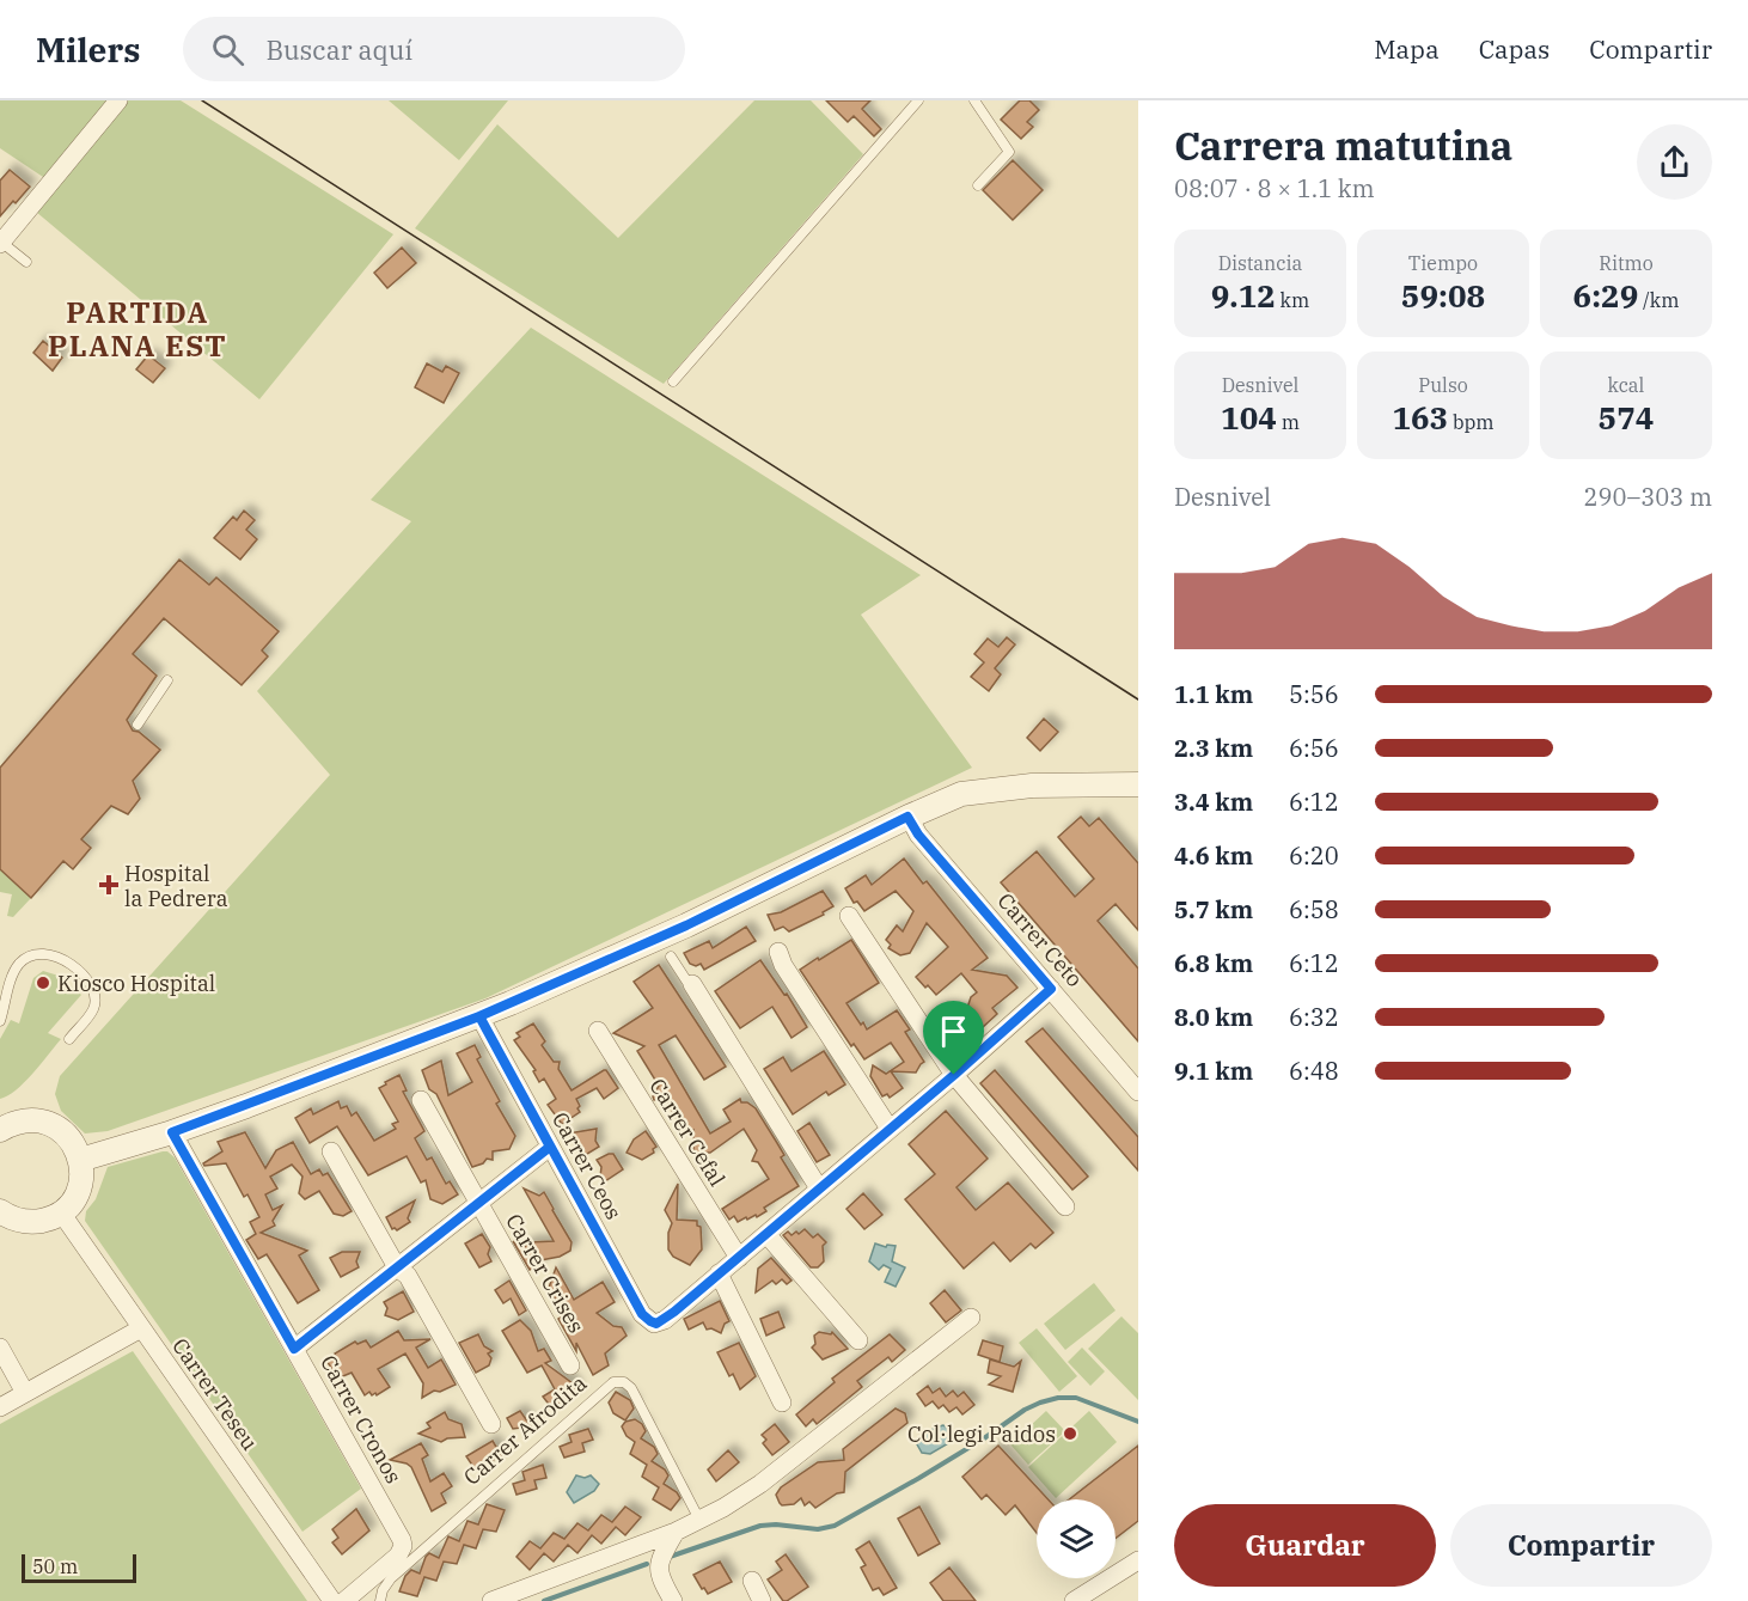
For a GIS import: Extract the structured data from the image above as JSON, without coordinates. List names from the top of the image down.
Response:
{
  "streets": {
    "street": [
      "Carrer Ceto",
      "Carrer Cefal",
      "Carrer Ceos",
      "Carrer Crises",
      "Carrer Teseu",
      "Carrer Cronos"
    ],
    "lane": ["Carrer Afrodita"]
  },
  "crossings": [
    ["Carrer Ceos", "Carrer Crises"],
    ["Carrer Crises", "Carrer Cronos"]
  ],
  "districts": ["PARTIDA PLANA EST"],
  "places": {
    "health": ["Hospital la Pedrera"],
    "other": ["Kiosco Hospital", "Col·legi Paidos"]
  },
  "scale_bar": "50 m",
  "page": {
    "header": "Milers",
    "search": "Buscar aquí",
    "nav": ["Mapa", "Capas", "Compartir"],
    "heading": ["Carrera matutina", "08:07 · 8 × 1.1 km"],
    "stats": [
      ["Distancia", "9.12 km"],
      ["Tiempo", "59:08"],
      ["Ritmo", "6:29 /km"],
      ["Desnivel", "104 m"],
      ["Pulso", "163 bpm"],
      ["kcal", "574"]
    ],
    "chart": ["Desnivel", "290–303 m"],
    "list": [
      {
        "name": "1.1 km",
        "note": "5:56"
      },
      {
        "name": "2.3 km",
        "note": "6:56"
      },
      {
        "name": "3.4 km",
        "note": "6:12"
      },
      {
        "name": "4.6 km",
        "note": "6:20"
      },
      {
        "name": "5.7 km",
        "note": "6:58"
      },
      {
        "name": "6.8 km",
        "note": "6:12"
      },
      {
        "name": "8.0 km",
        "note": "6:32"
      },
      {
        "name": "9.1 km",
        "note": "6:48"
      }
    ],
    "buttons": ["Guardar", "Compartir"],
    "scale": "50 m"
  }
}
